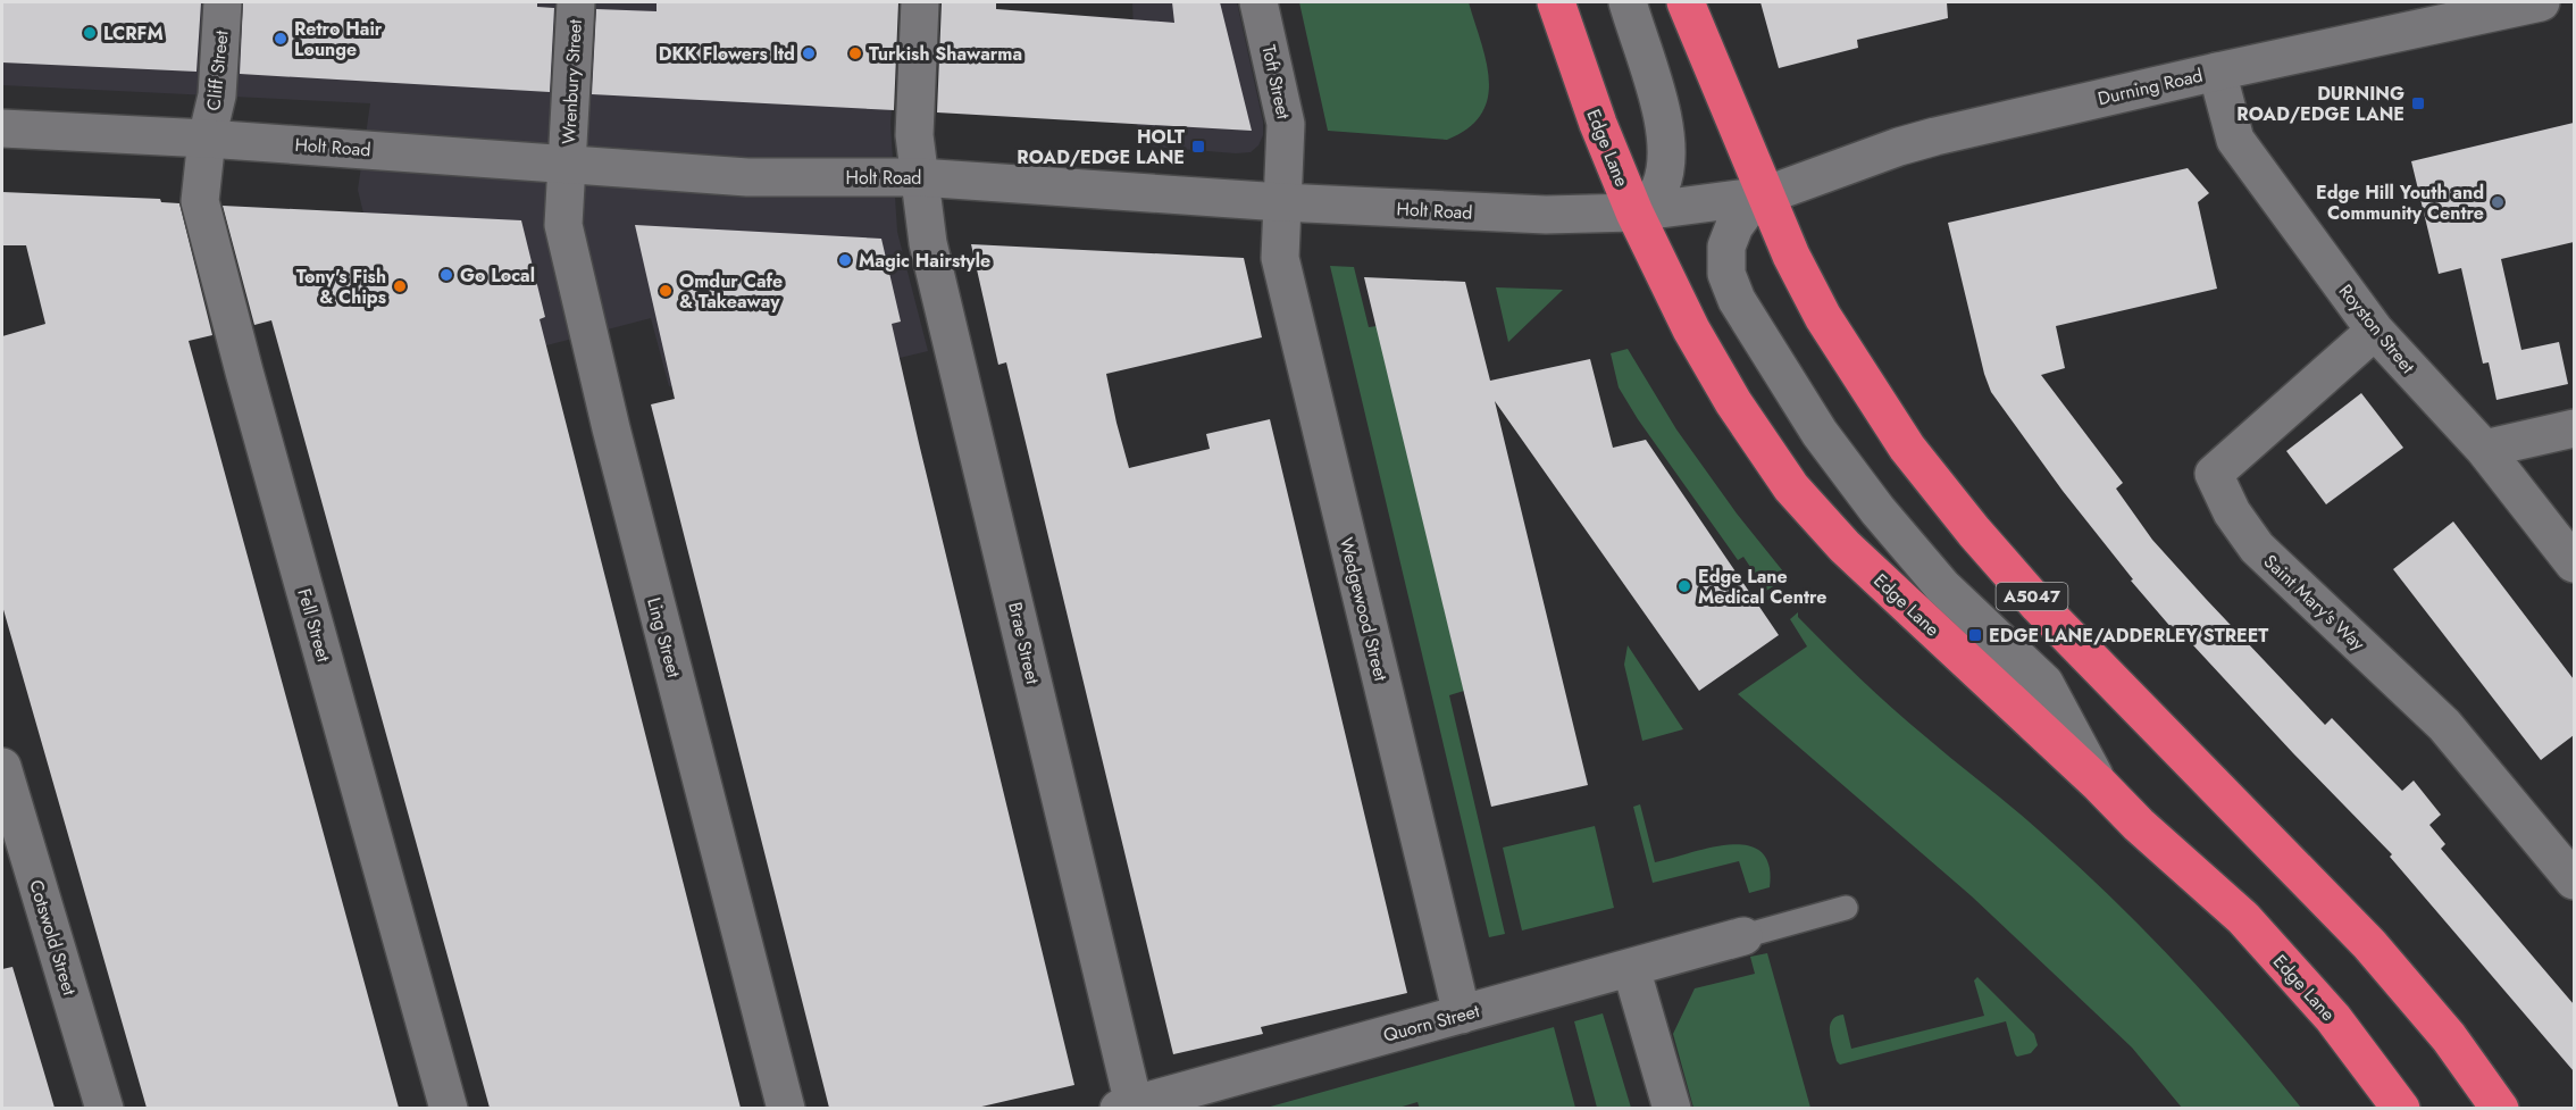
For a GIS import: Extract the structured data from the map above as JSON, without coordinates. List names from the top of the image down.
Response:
{
  "streets": {
    "highway": ["Edge Lane", "A5047"],
    "street": [
      "Cliff Street",
      "Wrenbury Street",
      "Toft Street",
      "Durning Road",
      "Holt Road",
      "Royston Street",
      "Saint Mary's Way",
      "Wedgewood Street",
      "Fell Street",
      "Ling Street",
      "Brae Street",
      "Cotswold Street",
      "Quorn Street"
    ]
  },
  "crossings": [
    ["Cliff Street", "Holt Road"],
    ["Cliff Street", "Fell Street"],
    ["Wrenbury Street", "Holt Road"],
    ["Wrenbury Street", "Ling Street"],
    ["Toft Street", "Holt Road"],
    ["Toft Street", "Wedgewood Street"],
    ["Durning Road", "Holt Road"],
    ["Durning Road", "Royston Street"],
    ["Durning Road", "A5047"],
    ["Holt Road", "Edge Lane"],
    ["Holt Road", "A5047"],
    ["Holt Road", "Wedgewood Street"],
    ["Holt Road", "Fell Street"],
    ["Holt Road", "Ling Street"],
    ["Holt Road", "Brae Street"],
    ["Royston Street", "Saint Mary's Way"],
    ["Wedgewood Street", "Quorn Street"],
    ["Brae Street", "Quorn Street"]
  ],
  "places": {
    "other": [
      "LCRFM",
      "Retro Hair Lounge",
      "DKK Flowers ltd",
      "Turkish Shawarma",
      "Edge Hill Youth and Community Centre",
      "Magic Hairstyle",
      "Go Local",
      "Tony's Fish & Chips",
      "Omdur Cafe & Takeaway",
      "Edge Lane Medical Centre"
    ],
    "transit": ["DURNING ROAD/EDGE LANE", "HOLT ROAD/EDGE LANE", "EDGE LANE/ADDERLEY STREET"]
  }
}
